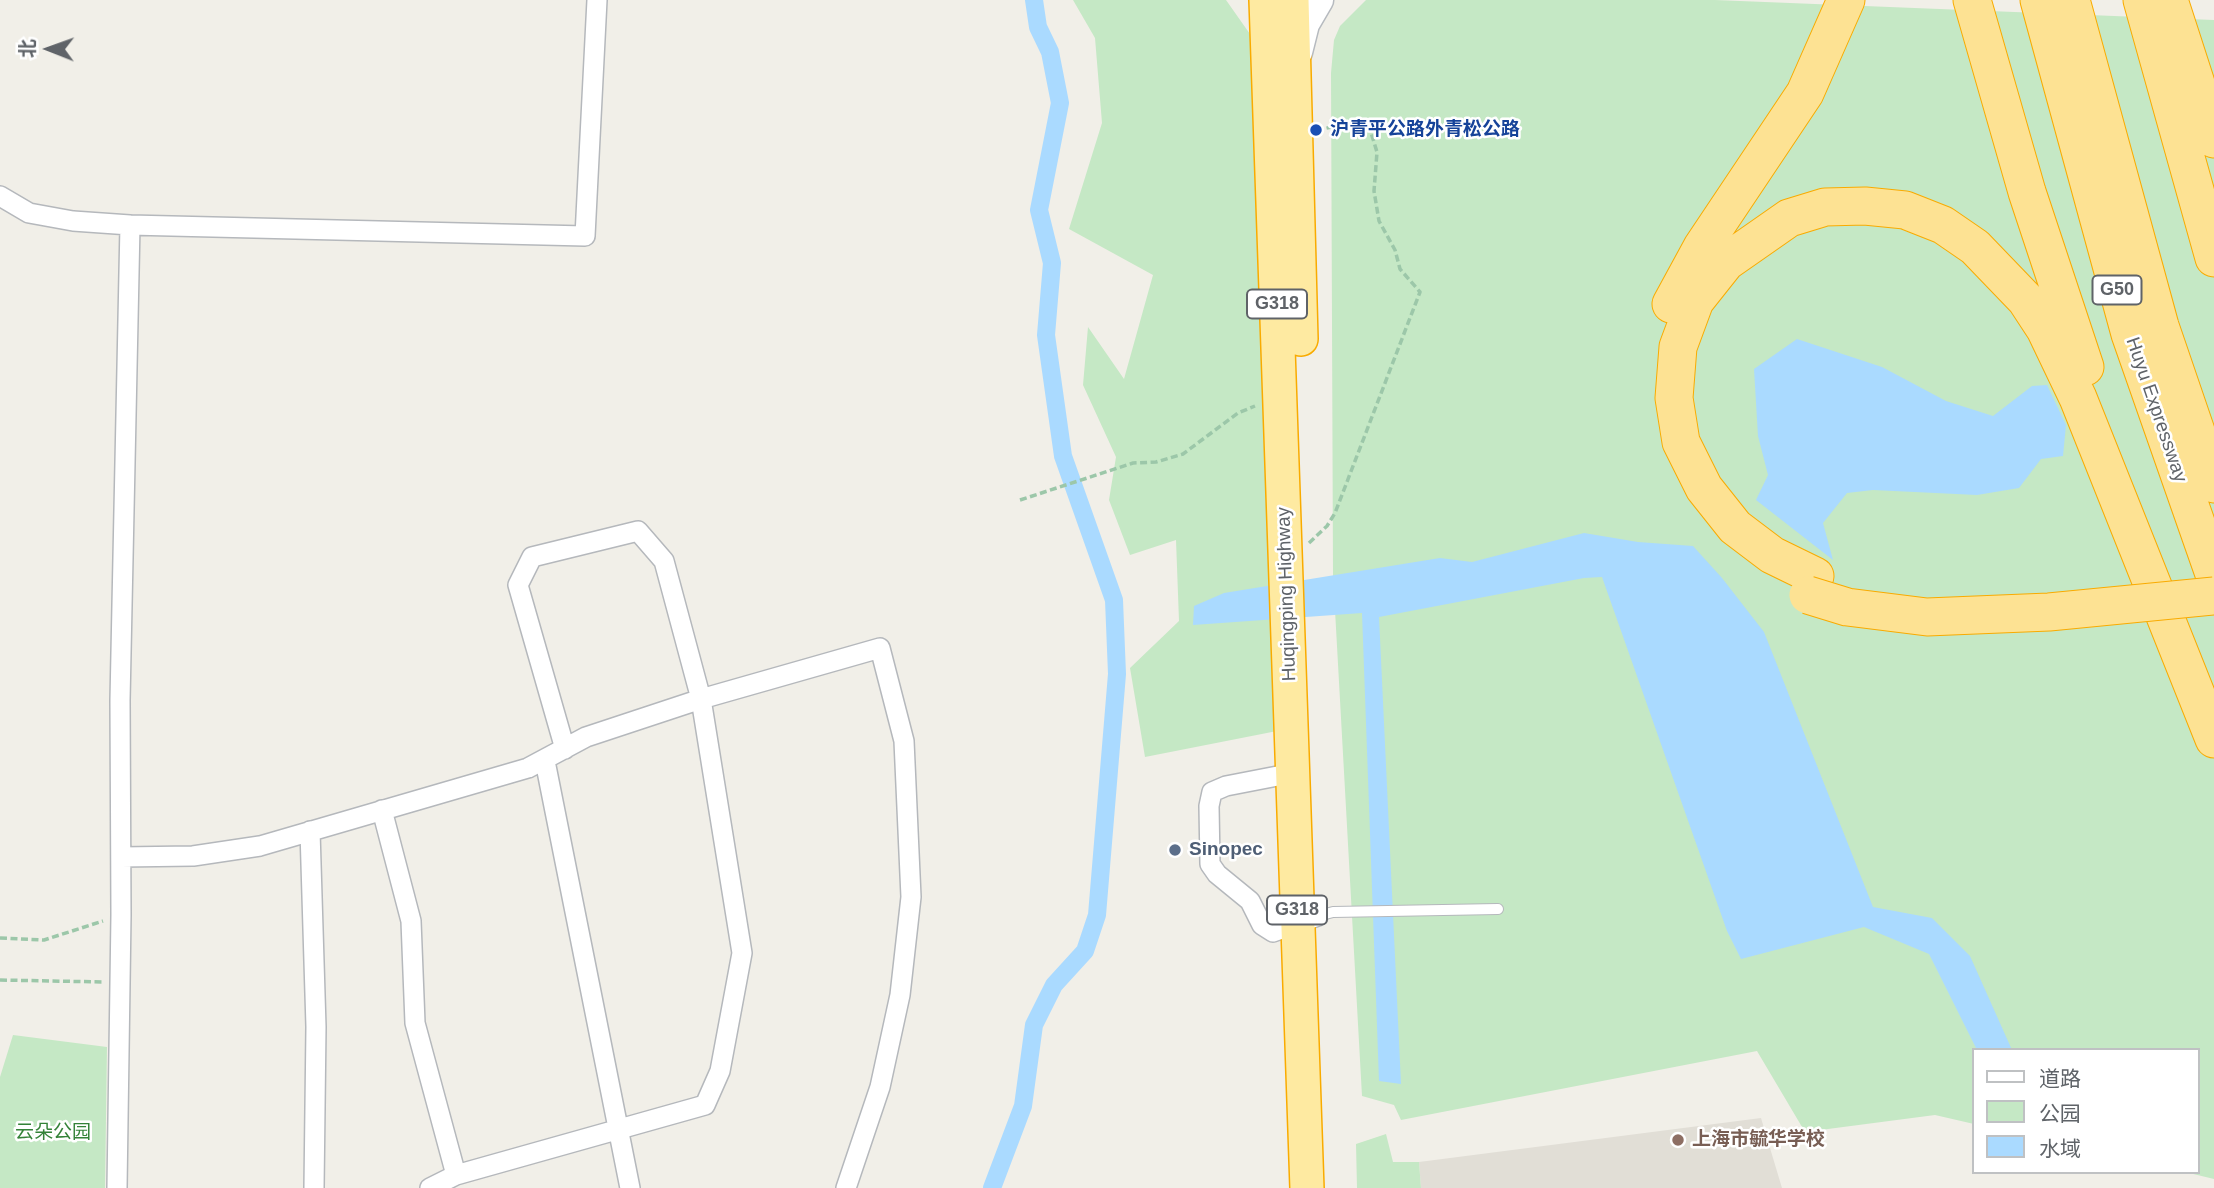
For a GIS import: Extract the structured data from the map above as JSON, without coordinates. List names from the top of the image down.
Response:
{
  "streets": {
    "highway": [
      "G50",
      "G318",
      "Huyu Expressway",
      "Huqingping Highway"
    ]
  },
  "parks": ["云朵公园"],
  "places": ["沪青平公路外青松公路", "Sinopec", "上海市毓华学校"],
  "legend": ["道路", "公园", "水域"],
  "north": "left"
}
